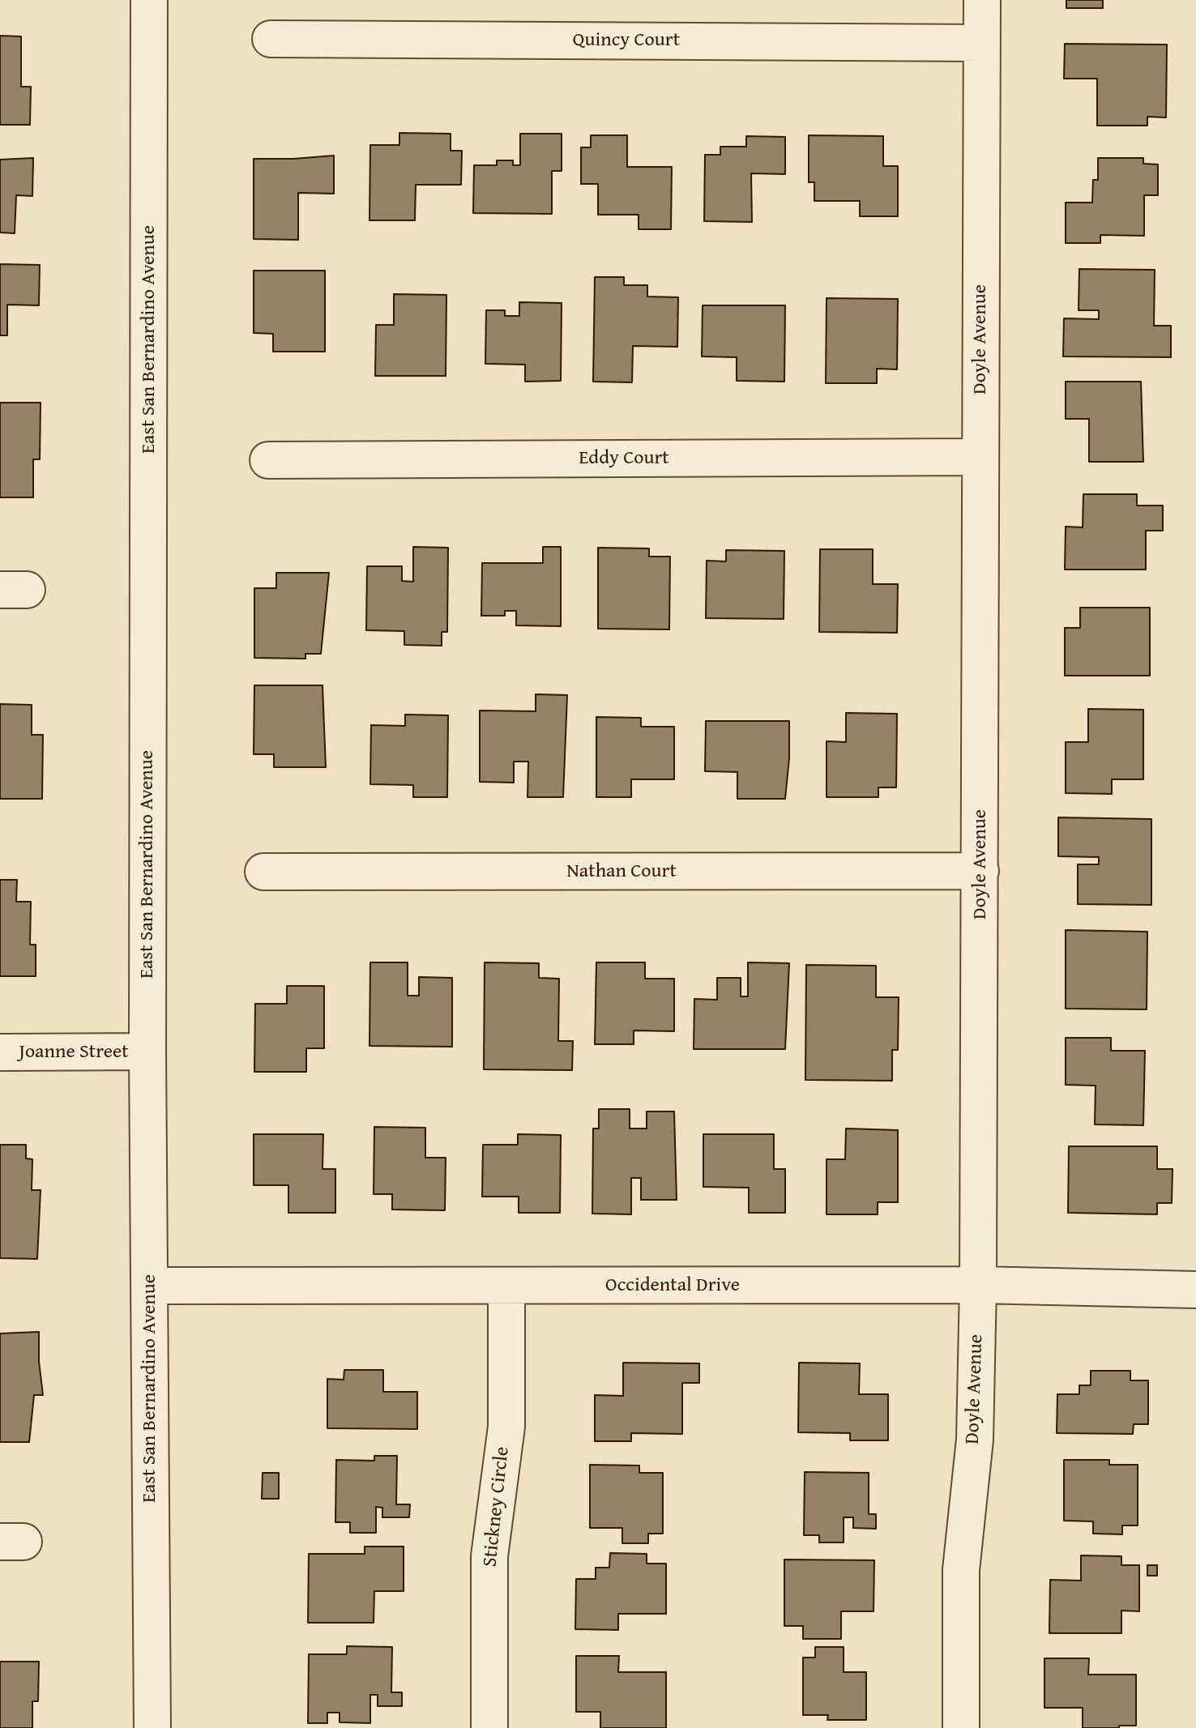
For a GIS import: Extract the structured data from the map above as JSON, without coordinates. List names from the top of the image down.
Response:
{
  "streets": {
    "street": [
      "Quincy Court",
      "East San Bernardino Avenue",
      "Doyle Avenue",
      "Eddy Court",
      "Nathan Court",
      "Joanne Street",
      "Occidental Drive",
      "Stickney Circle"
    ]
  },
  "crossings": [
    ["Quincy Court", "Doyle Avenue"],
    ["East San Bernardino Avenue", "Joanne Street"],
    ["East San Bernardino Avenue", "Occidental Drive"],
    ["Doyle Avenue", "Eddy Court"],
    ["Doyle Avenue", "Nathan Court"],
    ["Doyle Avenue", "Occidental Drive"],
    ["Occidental Drive", "Stickney Circle"]
  ]
}
